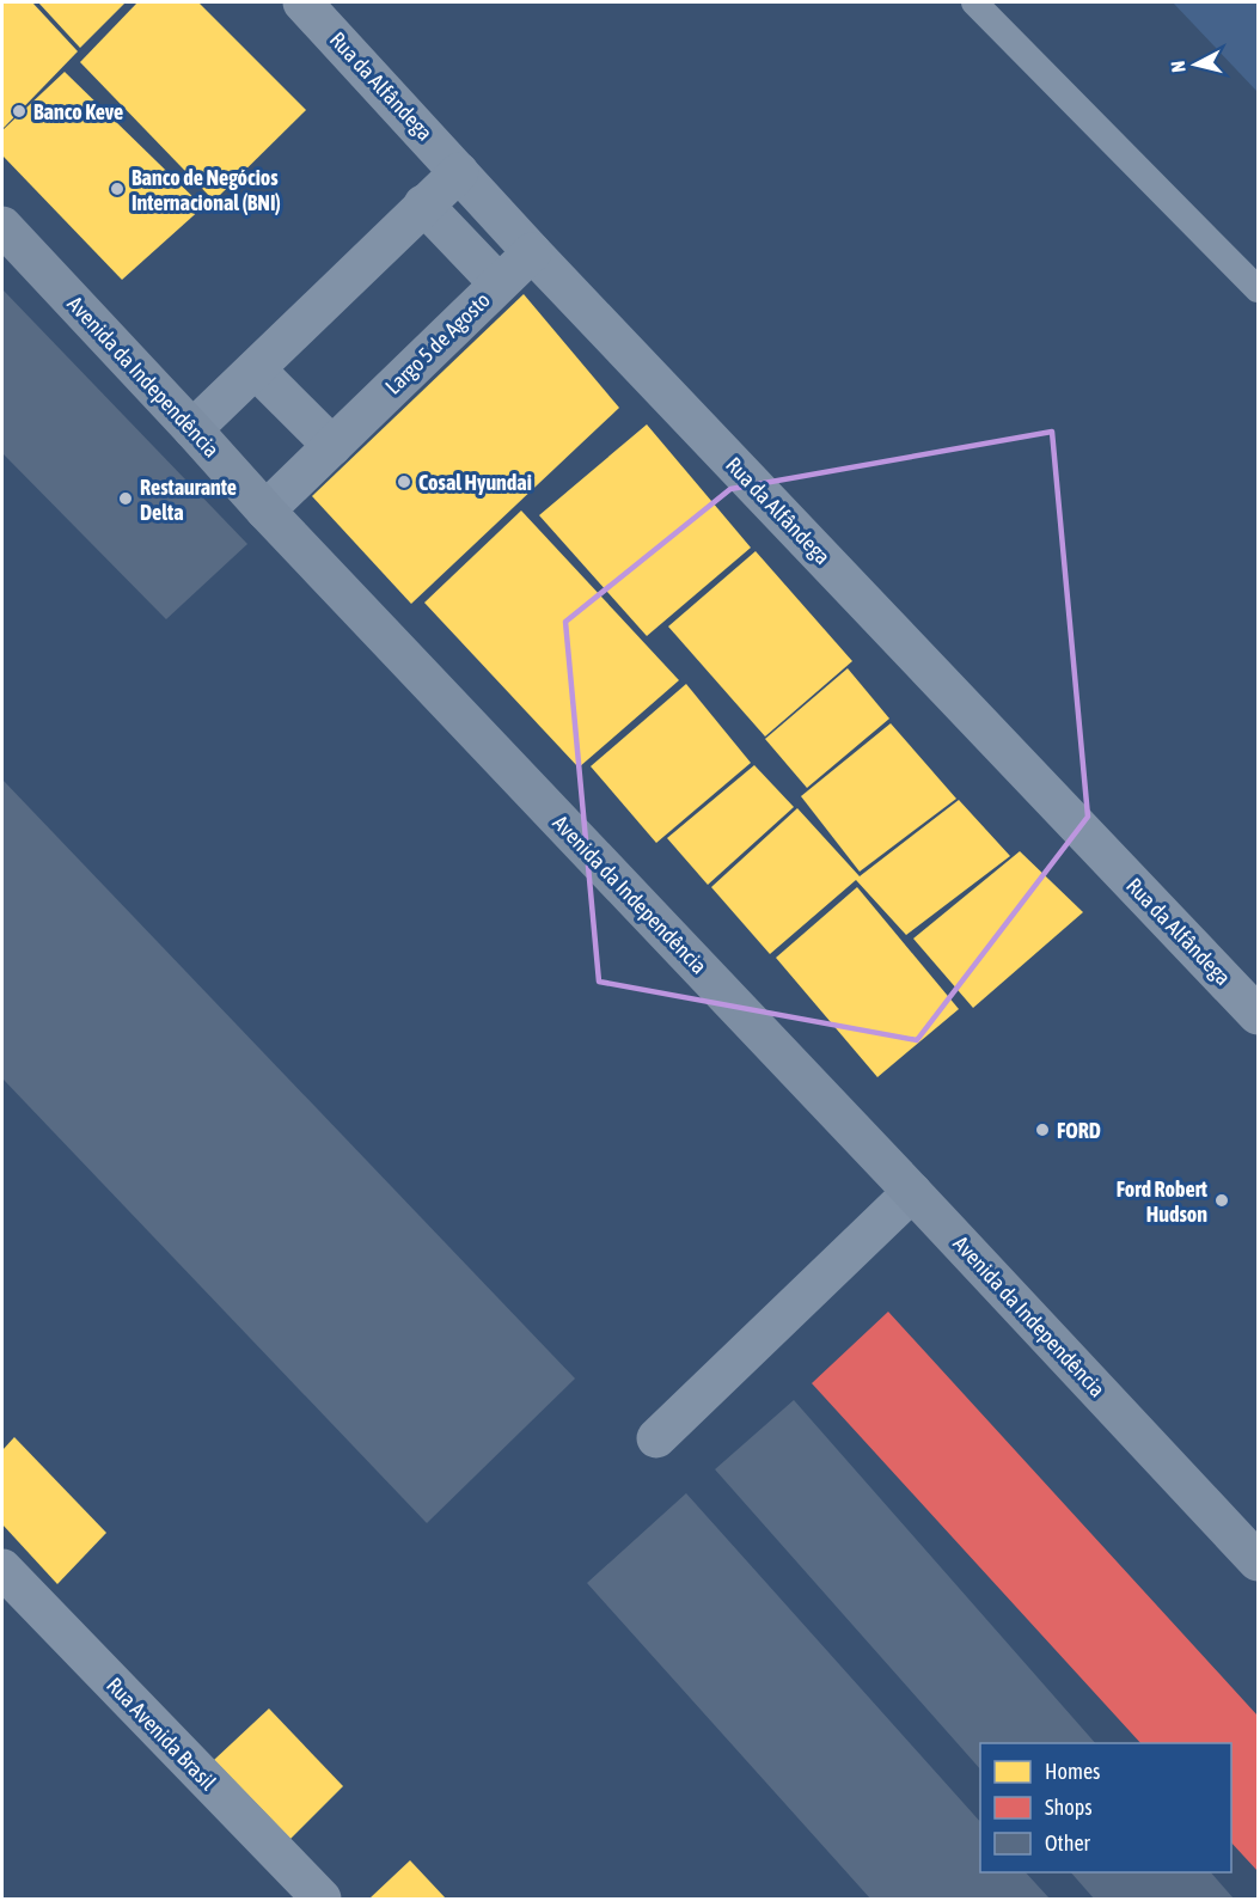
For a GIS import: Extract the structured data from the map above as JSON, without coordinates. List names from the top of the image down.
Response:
{
  "streets": {
    "street": [
      "Rua da Alfândega",
      "Largo 5 de Agosto",
      "Avenida da Independência",
      "Rua Avenida Brasil"
    ]
  },
  "crossings": [
    ["Largo 5 de Agosto", "Avenida da Independência"]
  ],
  "places": [
    "Banco Keve",
    "Banco de Negócios Internacional (BNI)",
    "Cosal Hyundai",
    "Restaurante Delta",
    "FORD",
    "Ford Robert Hudson"
  ],
  "legend": ["Homes", "Shops", "Other"],
  "north": "left"
}
